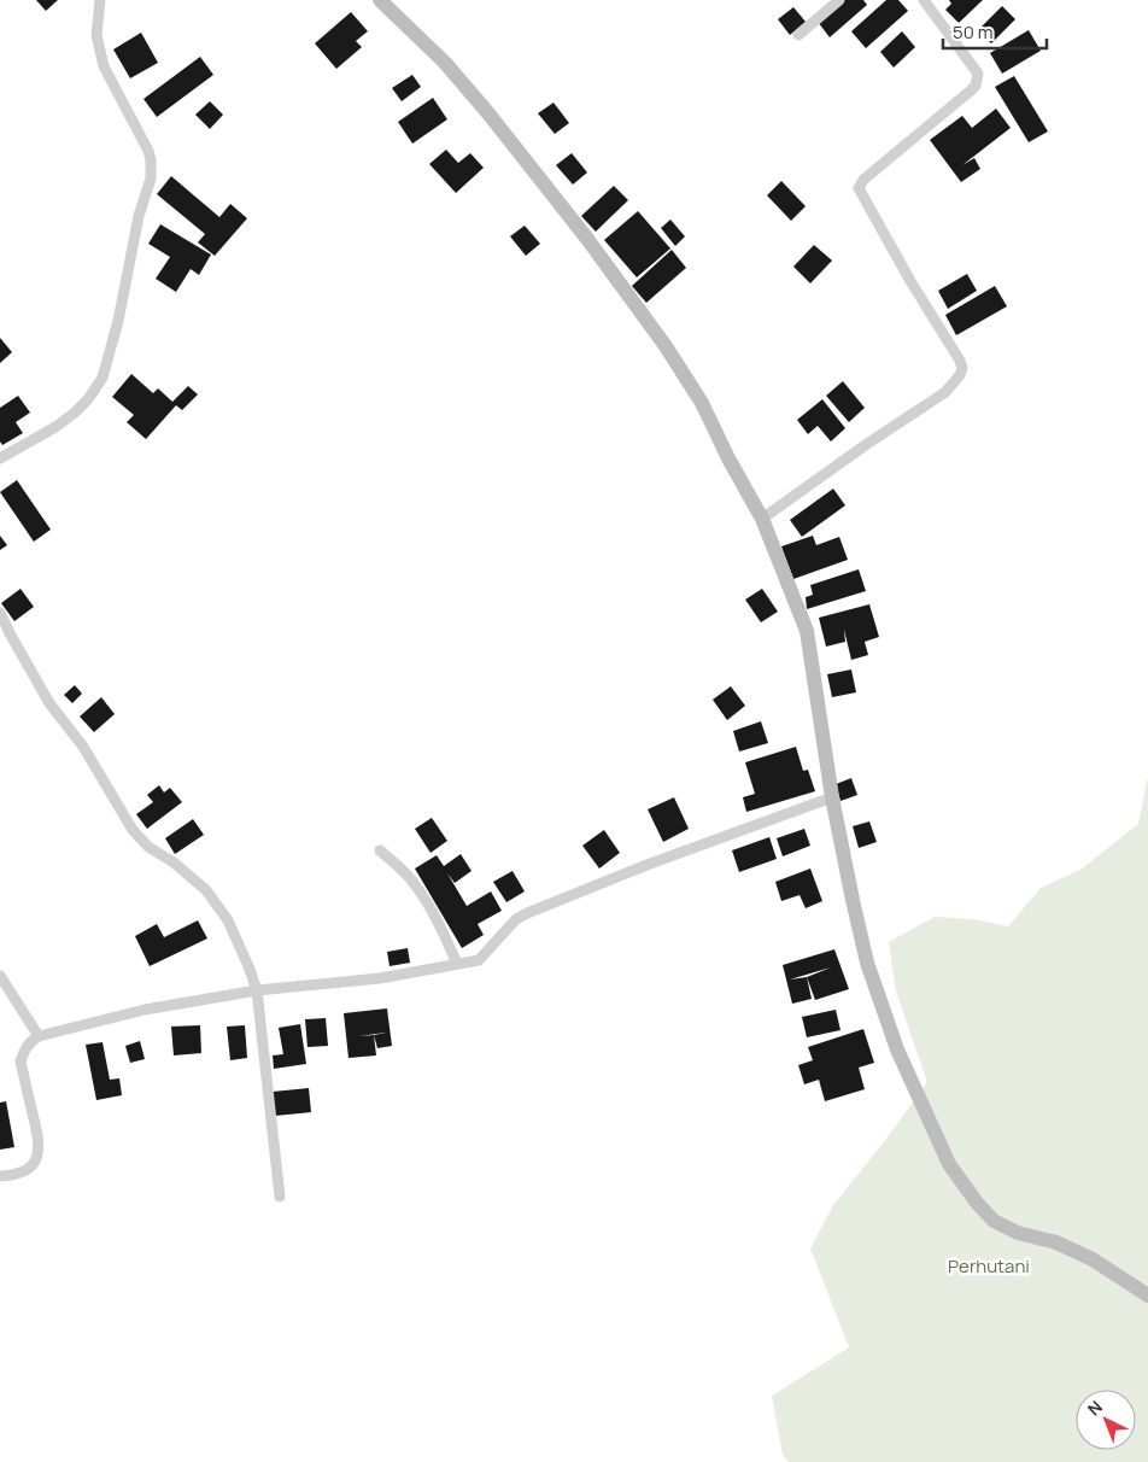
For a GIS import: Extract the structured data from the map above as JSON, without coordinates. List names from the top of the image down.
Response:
{
  "parks": ["Perhutani"],
  "scale_bar": "50 m",
  "north": "top left"
}
